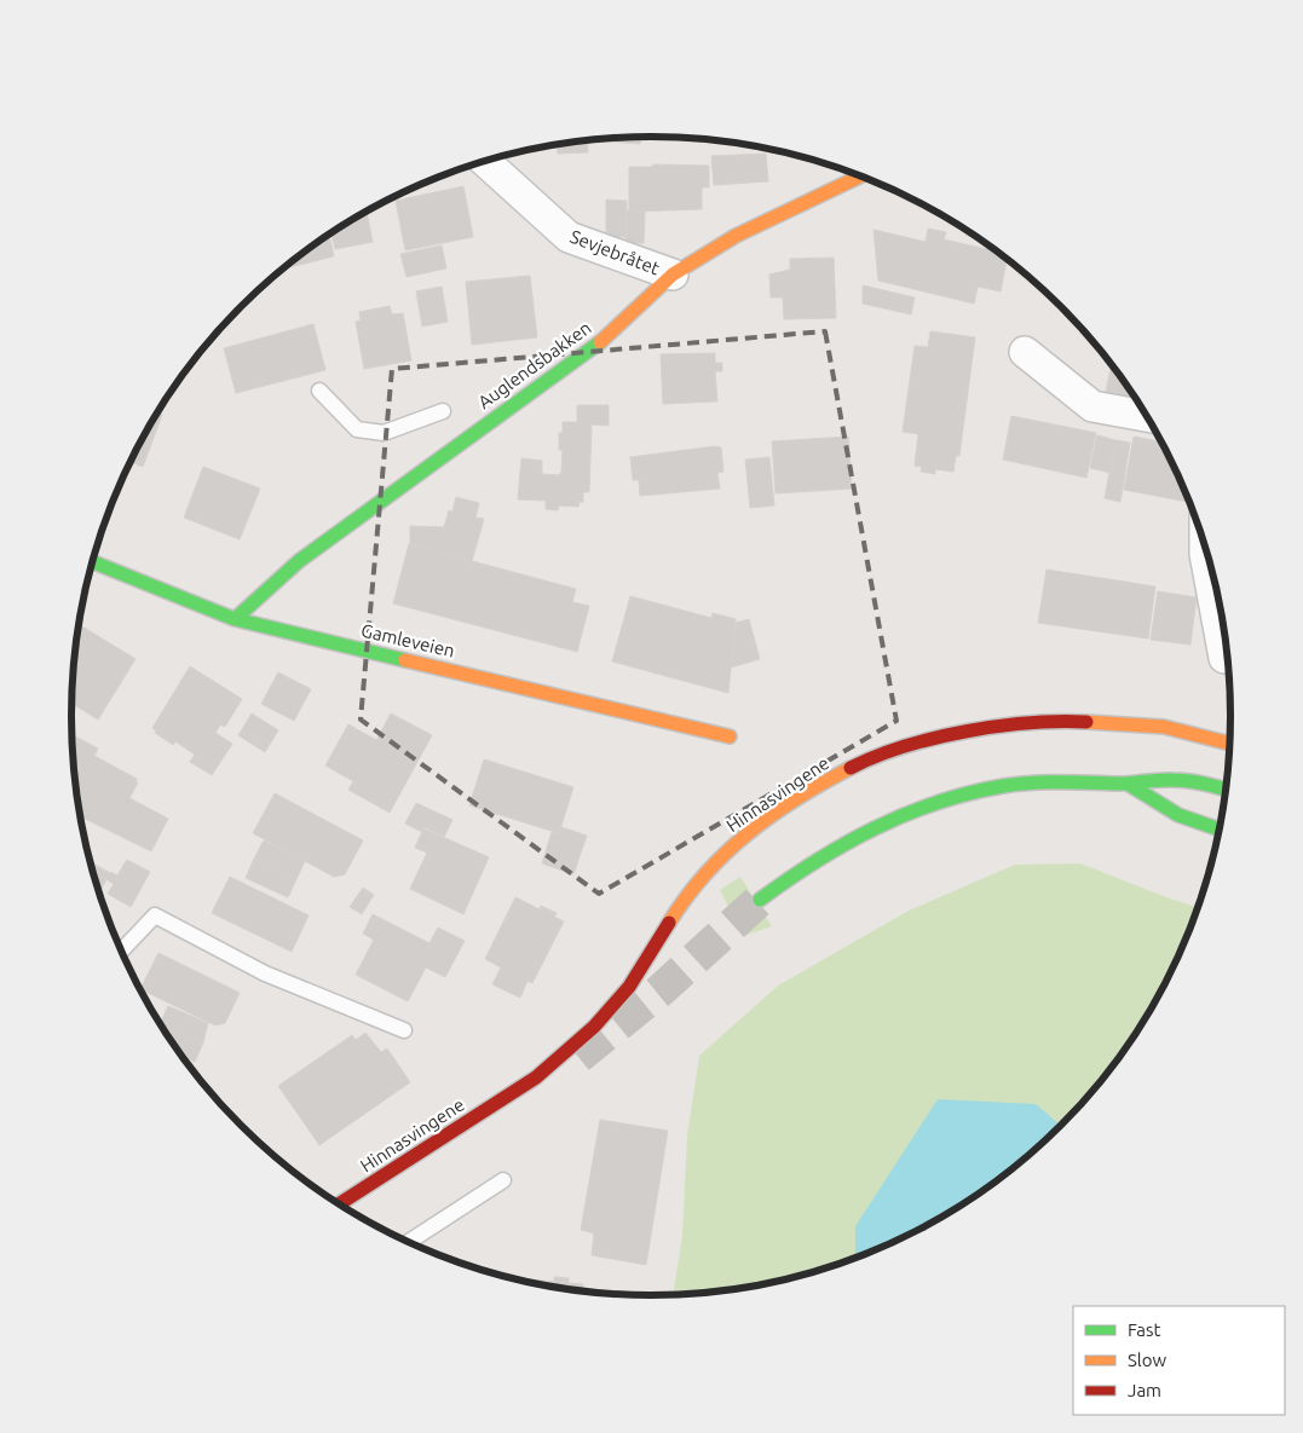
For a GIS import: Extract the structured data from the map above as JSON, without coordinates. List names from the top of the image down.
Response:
{
  "streets": {
    "street": [
      "Sevjebråtet",
      "Auglendsbakken",
      "Gamleveien",
      "Hinnasvingene"
    ]
  },
  "crossings": [
    ["Sevjebråtet", "Auglendsbakken"],
    ["Auglendsbakken", "Gamleveien"]
  ],
  "legend": ["Fast", "Slow", "Jam"]
}
